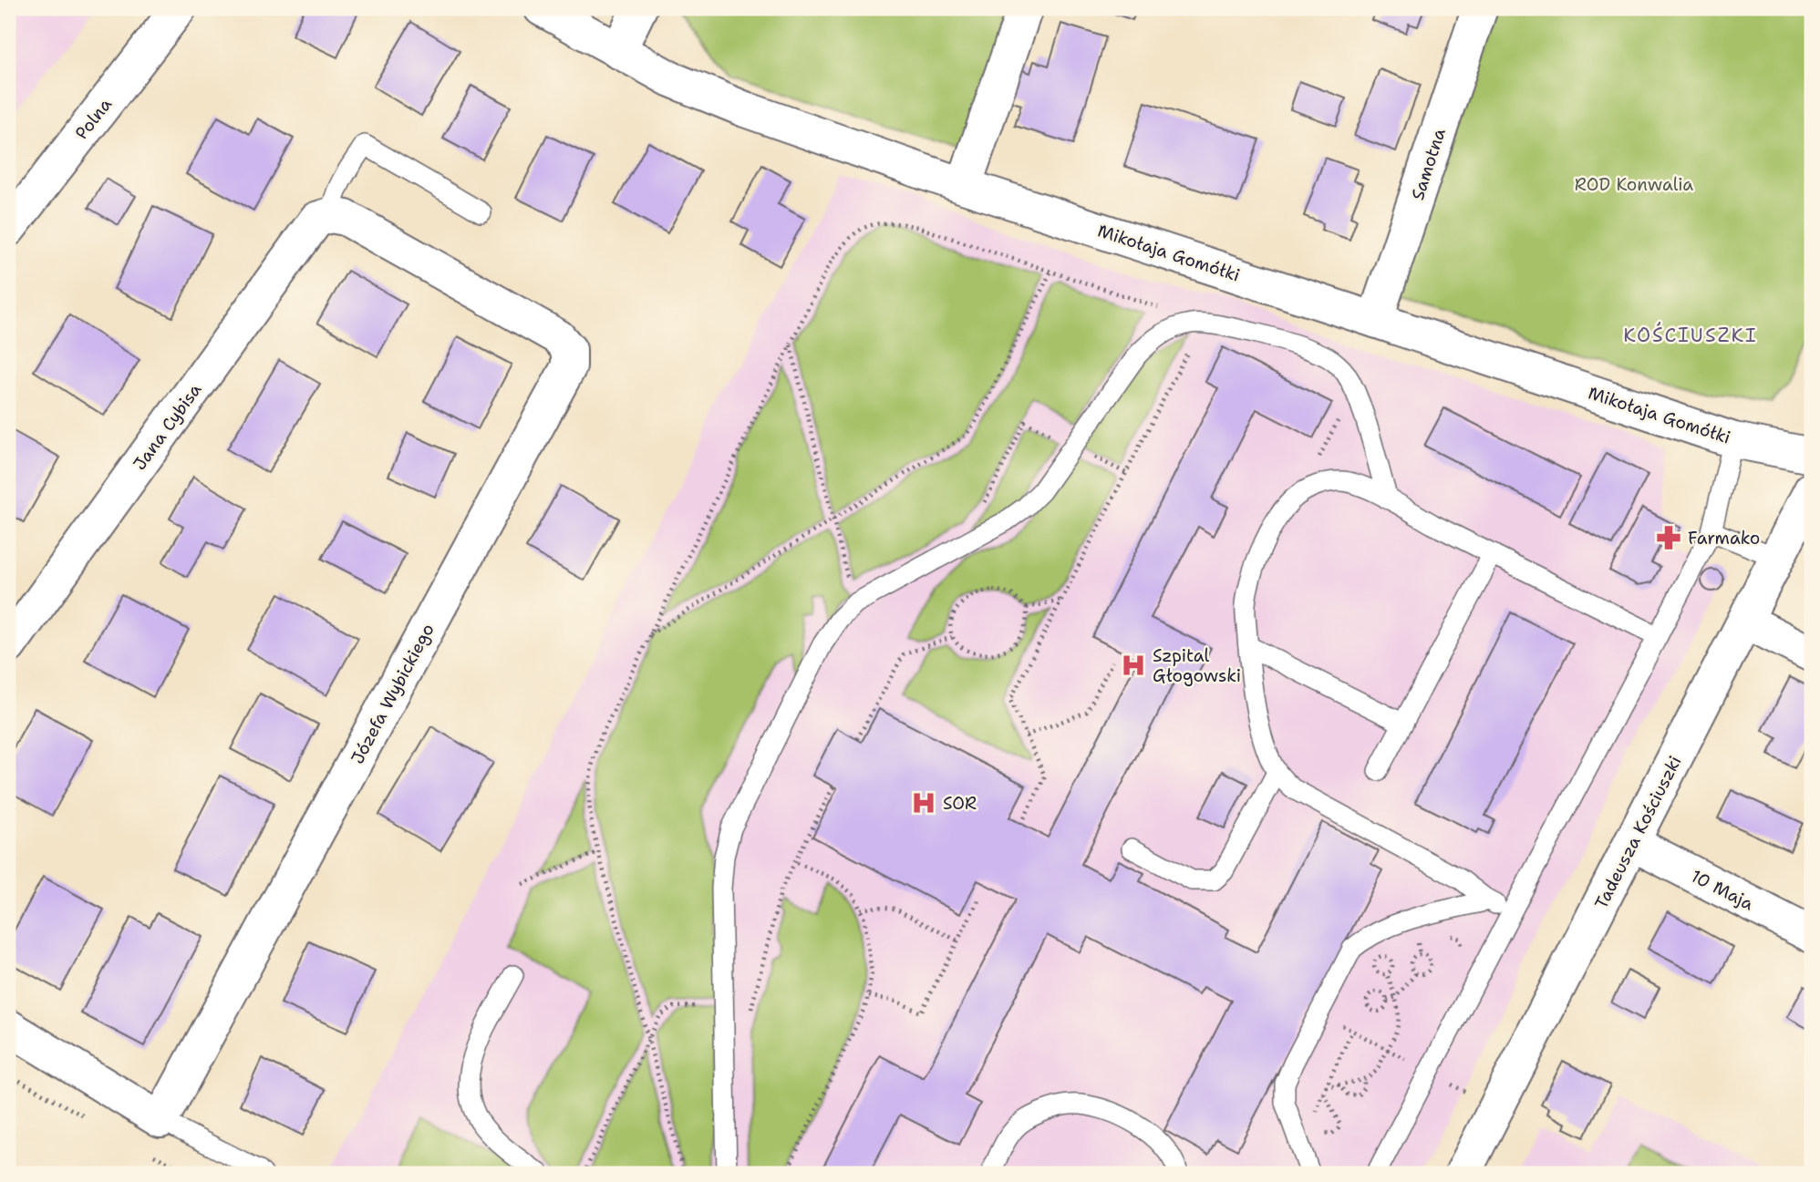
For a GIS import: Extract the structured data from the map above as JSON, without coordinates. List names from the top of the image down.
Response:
{
  "streets": {
    "street": [
      "Polna",
      "Samotna",
      "Mikołaja Gomółki",
      "Jana Cybisa",
      "Józefa Wybickiego",
      "Tadeusza Kościuszki",
      "10 Maja"
    ]
  },
  "crossings": [
    ["Samotna", "Mikołaja Gomółki"],
    ["Jana Cybisa", "Józefa Wybickiego"],
    ["Tadeusza Kościuszki", "10 Maja"]
  ],
  "districts": ["KOŚCIUSZKI"],
  "parks": ["ROD Konwalia"],
  "places": {
    "pharmacy": ["Farmako"],
    "hospital": ["Szpital Głogowski", "SOR"]
  }
}
